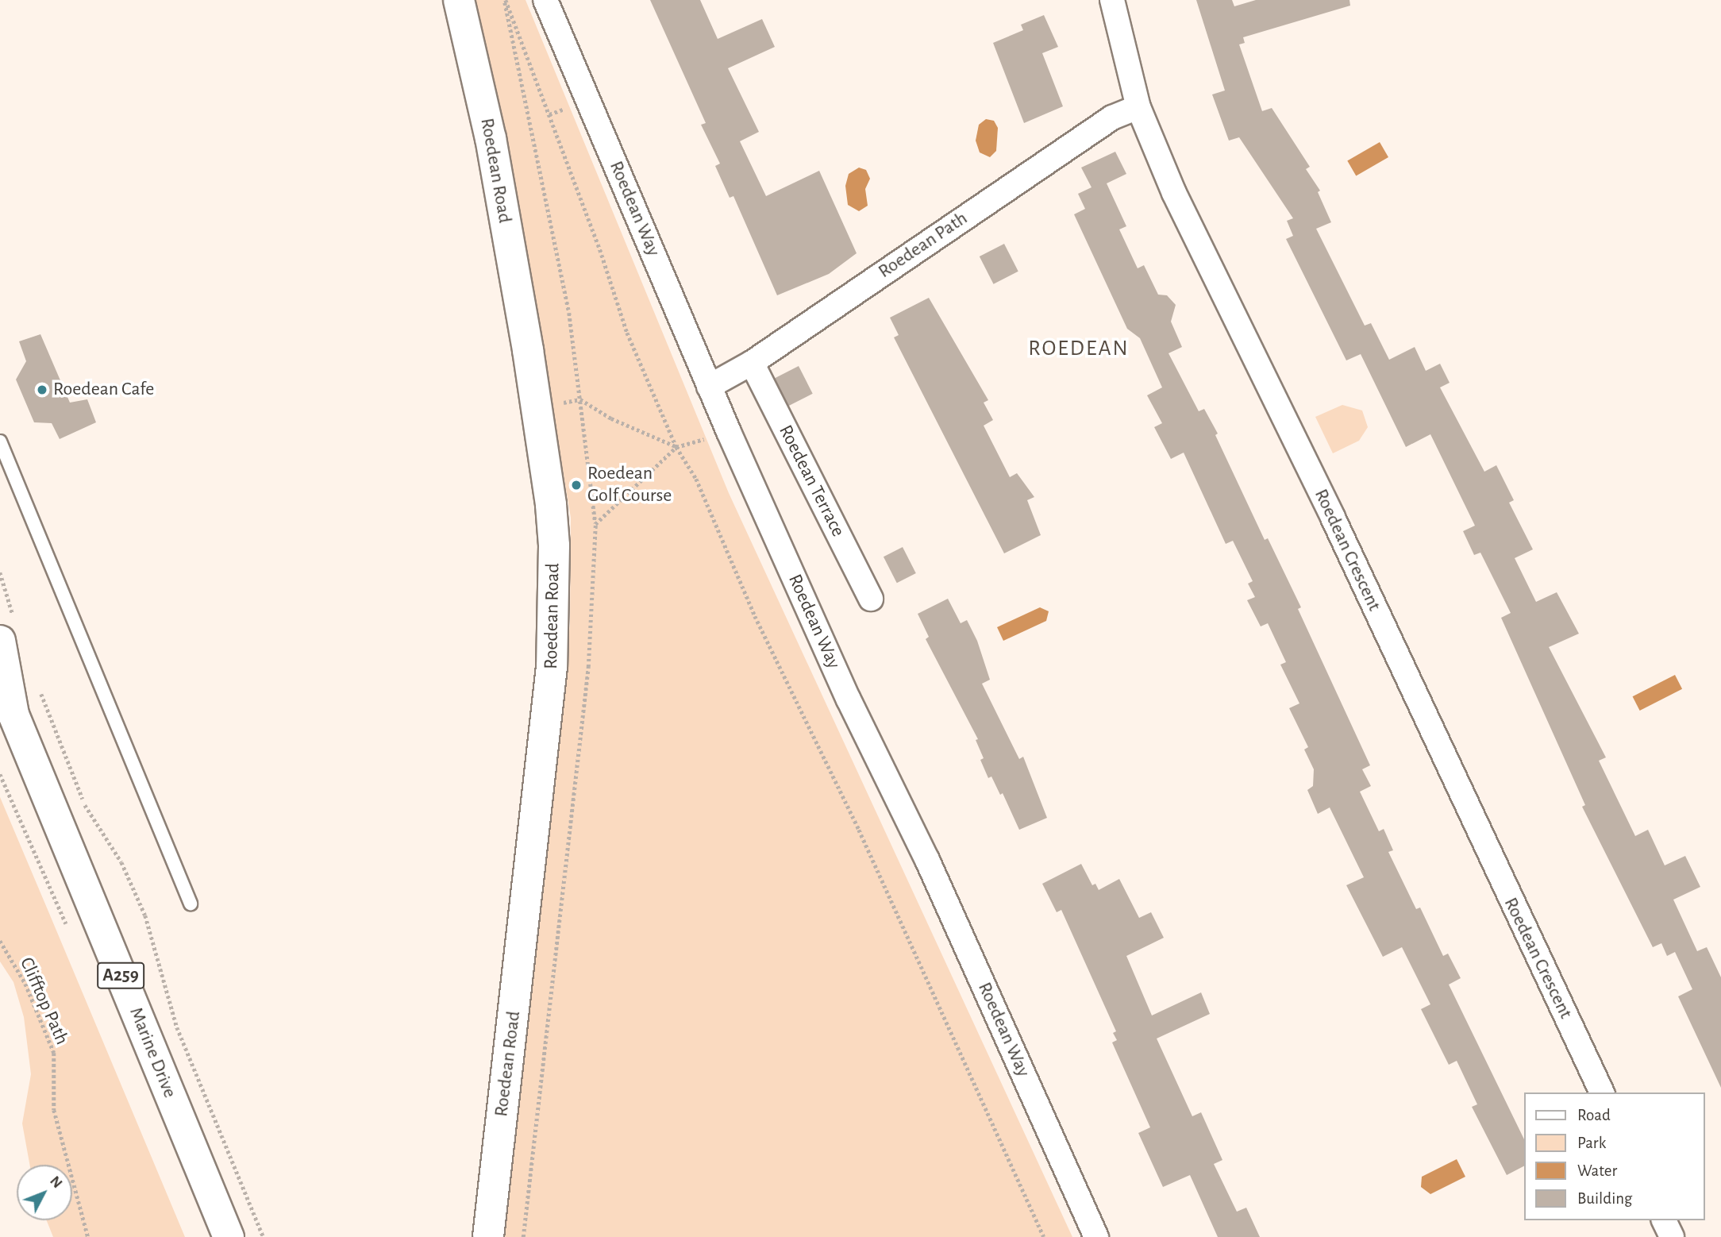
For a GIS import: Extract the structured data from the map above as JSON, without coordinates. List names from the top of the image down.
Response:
{
  "streets": {
    "main road": ["Roedean Road", "A259", "Marine Drive"],
    "street": [
      "Roedean Way",
      "Roedean Path",
      "Roedean Terrace",
      "Roedean Crescent"
    ],
    "path": ["Clifftop Path"]
  },
  "crossings": [
    ["Roedean Way", "Roedean Path"],
    ["Roedean Path", "Roedean Terrace"],
    ["Roedean Path", "Roedean Crescent"]
  ],
  "districts": ["ROEDEAN"],
  "places": ["Roedean Cafe", "Roedean Golf Course"],
  "legend": [
    "Road",
    "Park",
    "Water",
    "Building"
  ],
  "north": "top right"
}
